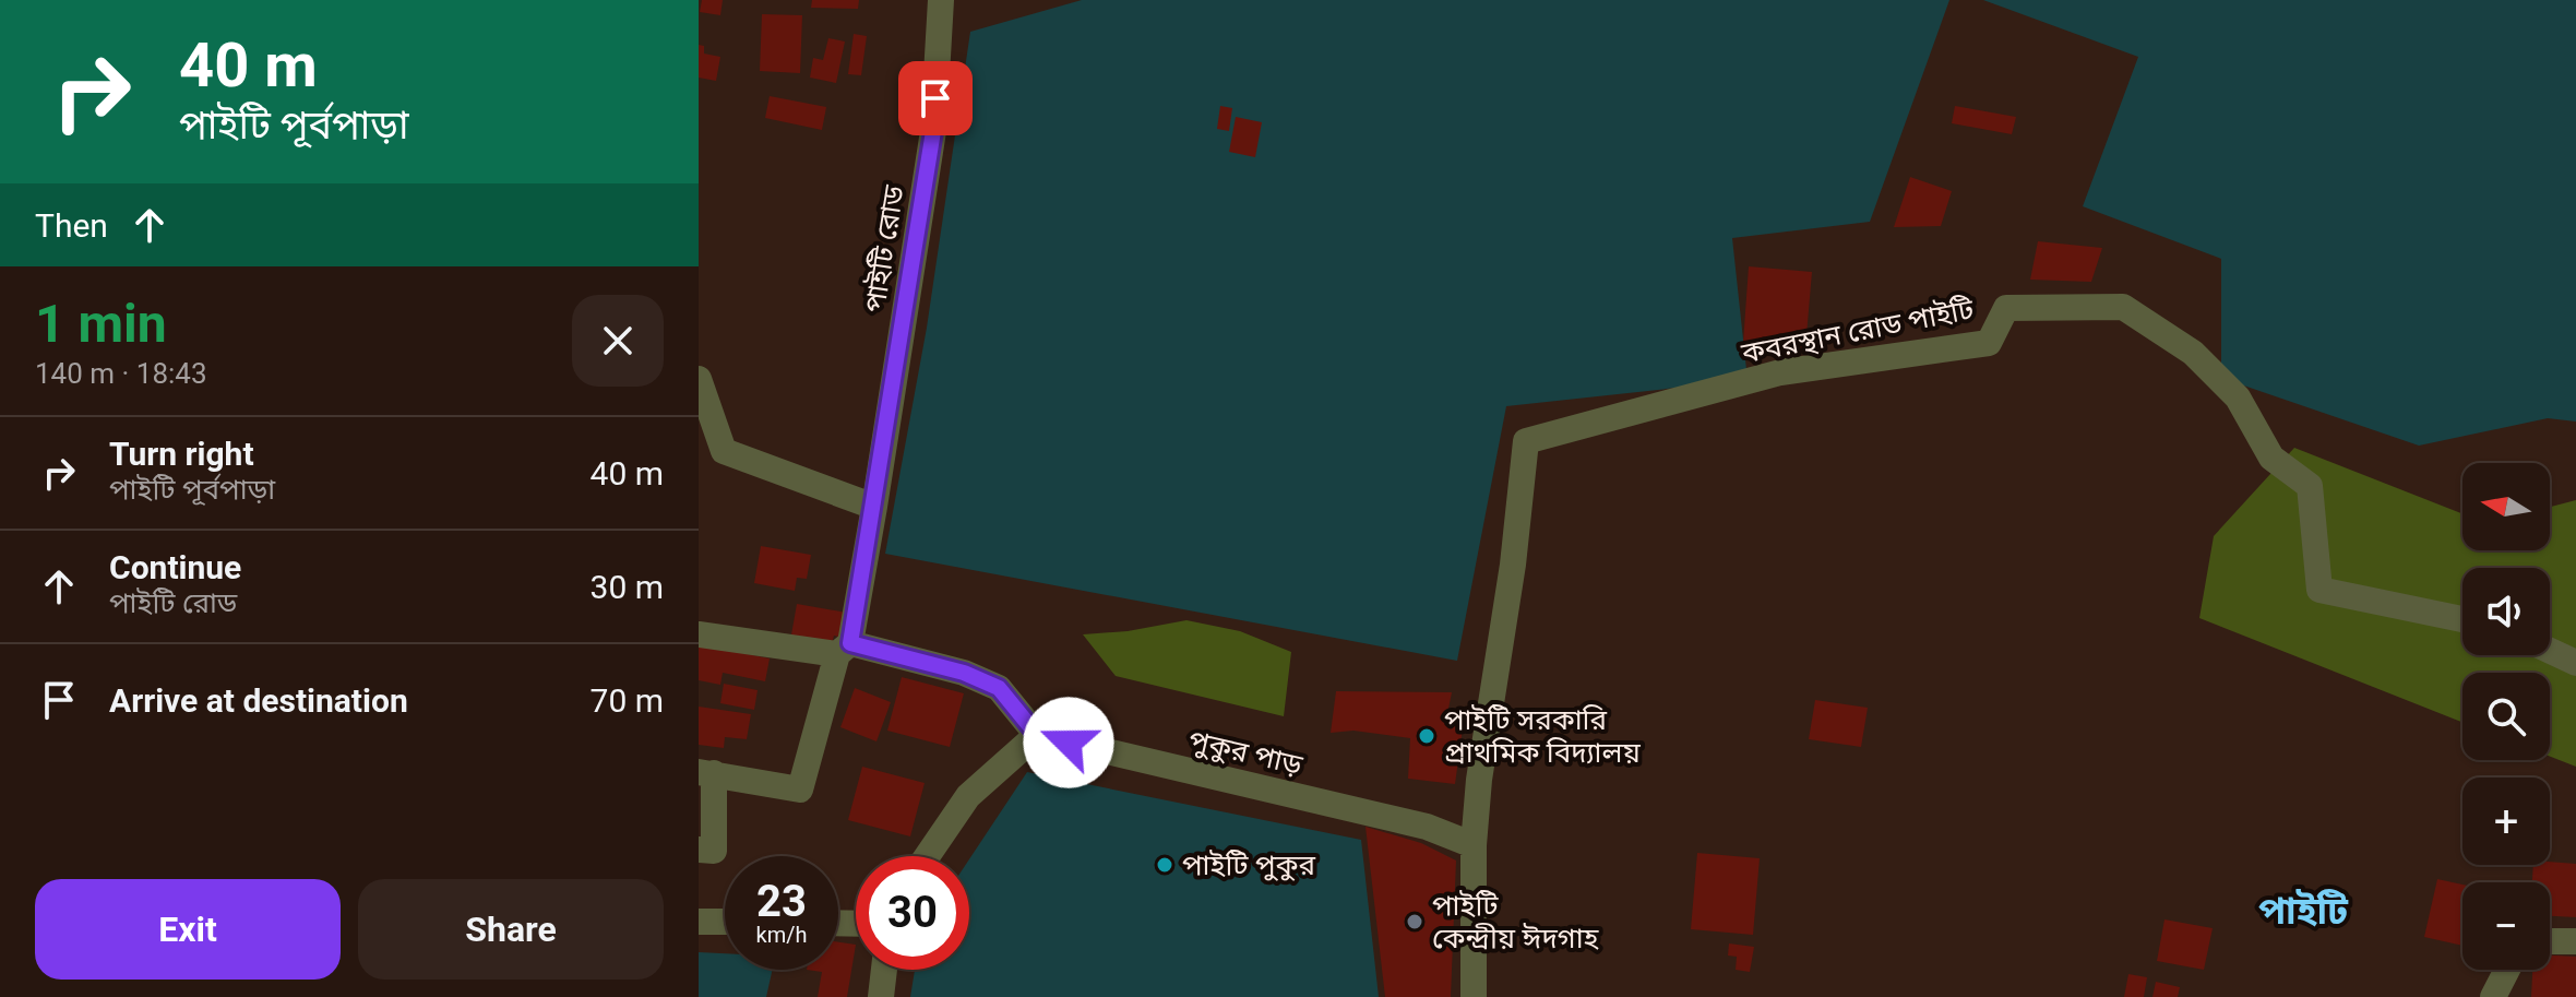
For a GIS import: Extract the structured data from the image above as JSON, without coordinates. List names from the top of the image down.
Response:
{
  "streets": {
    "street": ["পাইটি রোড", "কবরস্থান রোড পাইটি", "পুকুর পাড়"]
  },
  "crossings": [
    ["কবরস্থান রোড পাইটি", "পুকুর পাড়"]
  ],
  "districts": ["পাইটি"],
  "places": ["পাইটি সরকারি প্রাথমিক বিদ্যালয়", "পাইটি পুকুর", "পাইটি কেন্দ্রীয় ঈদগাহ"],
  "north": "left",
  "page": {
    "turn": ["40 m", "পাইটি পূর্বপাড়া"],
    "then": "Then",
    "heading": ["1 min", "140 m · 18:43"],
    "list": [
      {
        "name": "Turn right",
        "note": "পাইটি পূর্বপাড়া",
        "value": "40 m"
      },
      {
        "name": "Continue",
        "note": "পাইটি রোড",
        "value": "30 m"
      },
      {
        "name": "Arrive at destination",
        "value": "70 m"
      }
    ],
    "map_buttons": ["+", "−"],
    "speed": "23 km/h",
    "limit": "30",
    "buttons": ["Exit", "Share"]
  }
}
